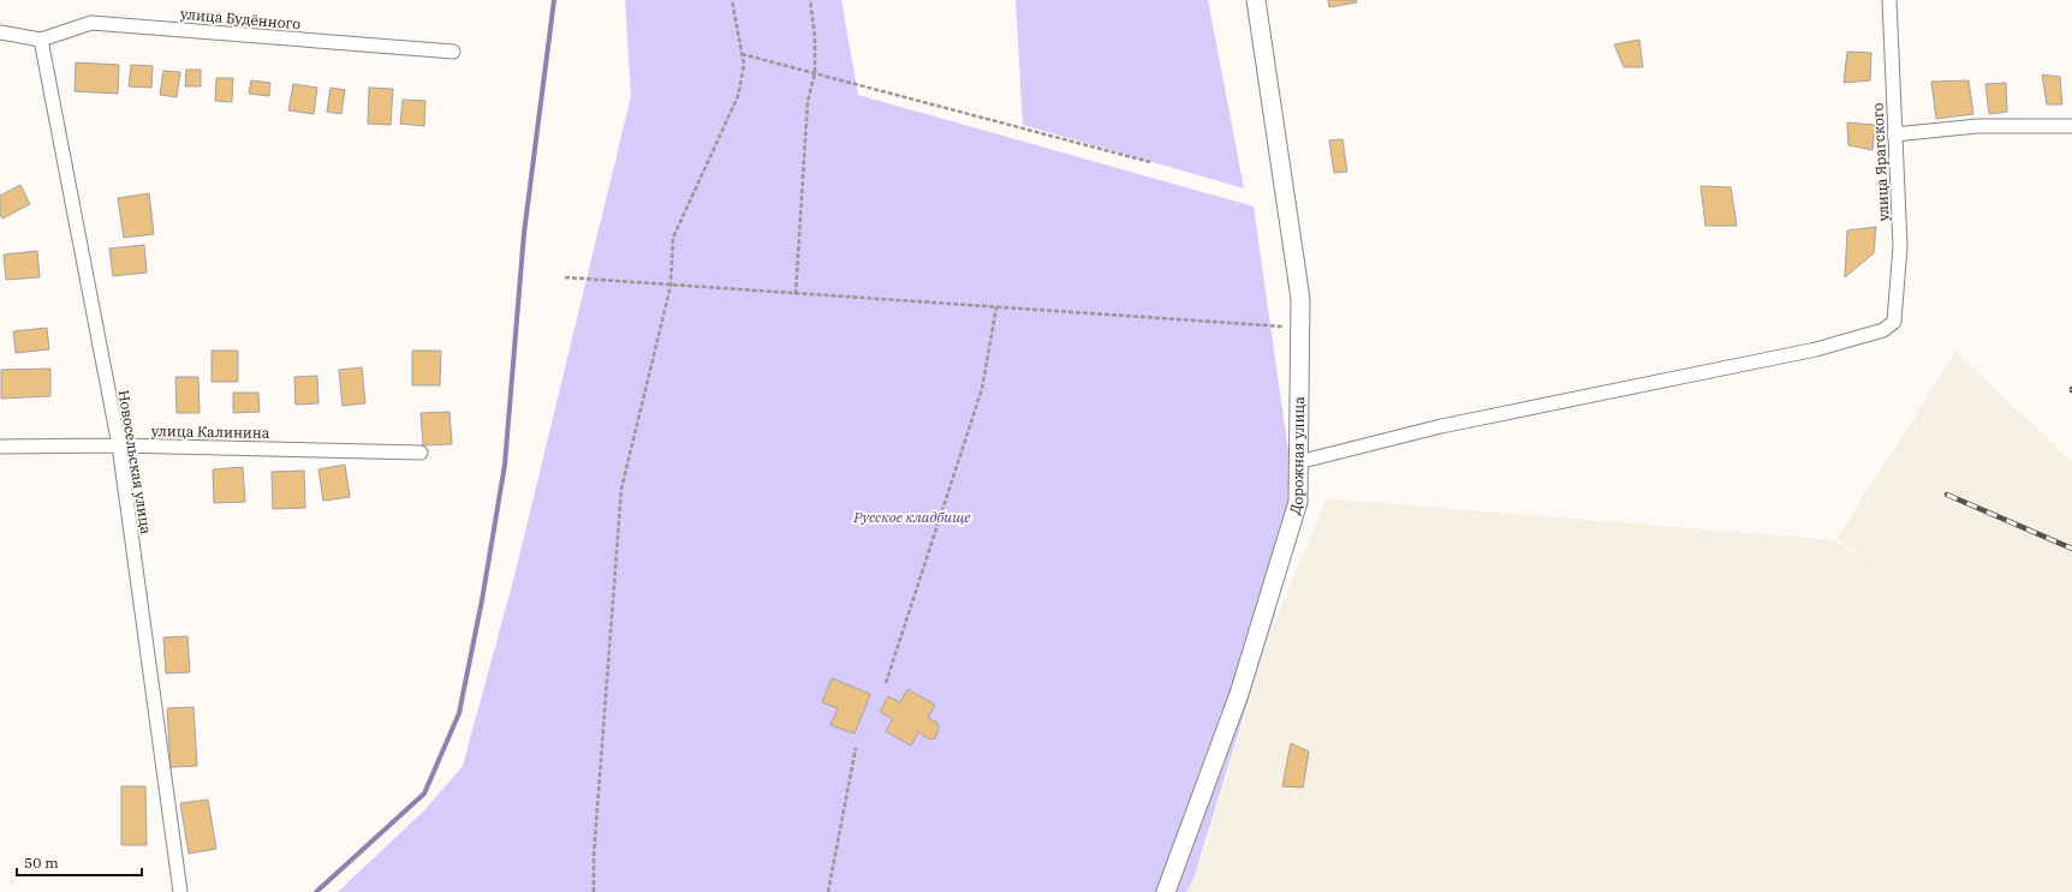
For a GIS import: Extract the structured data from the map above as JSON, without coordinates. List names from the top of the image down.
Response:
{
  "streets": {
    "street": [
      "улица Будённого",
      "улица Ярагского",
      "улица Калинина",
      "Дорожная улица",
      "Новосельская улица"
    ]
  },
  "crossings": [
    ["улица Будённого", "Новосельская улица"],
    ["улица Ярагского", "Дорожная улица"],
    ["улица Калинина", "Новосельская улица"]
  ],
  "parks": ["Русское кладбище"],
  "scale_bar": "50 m"
}
